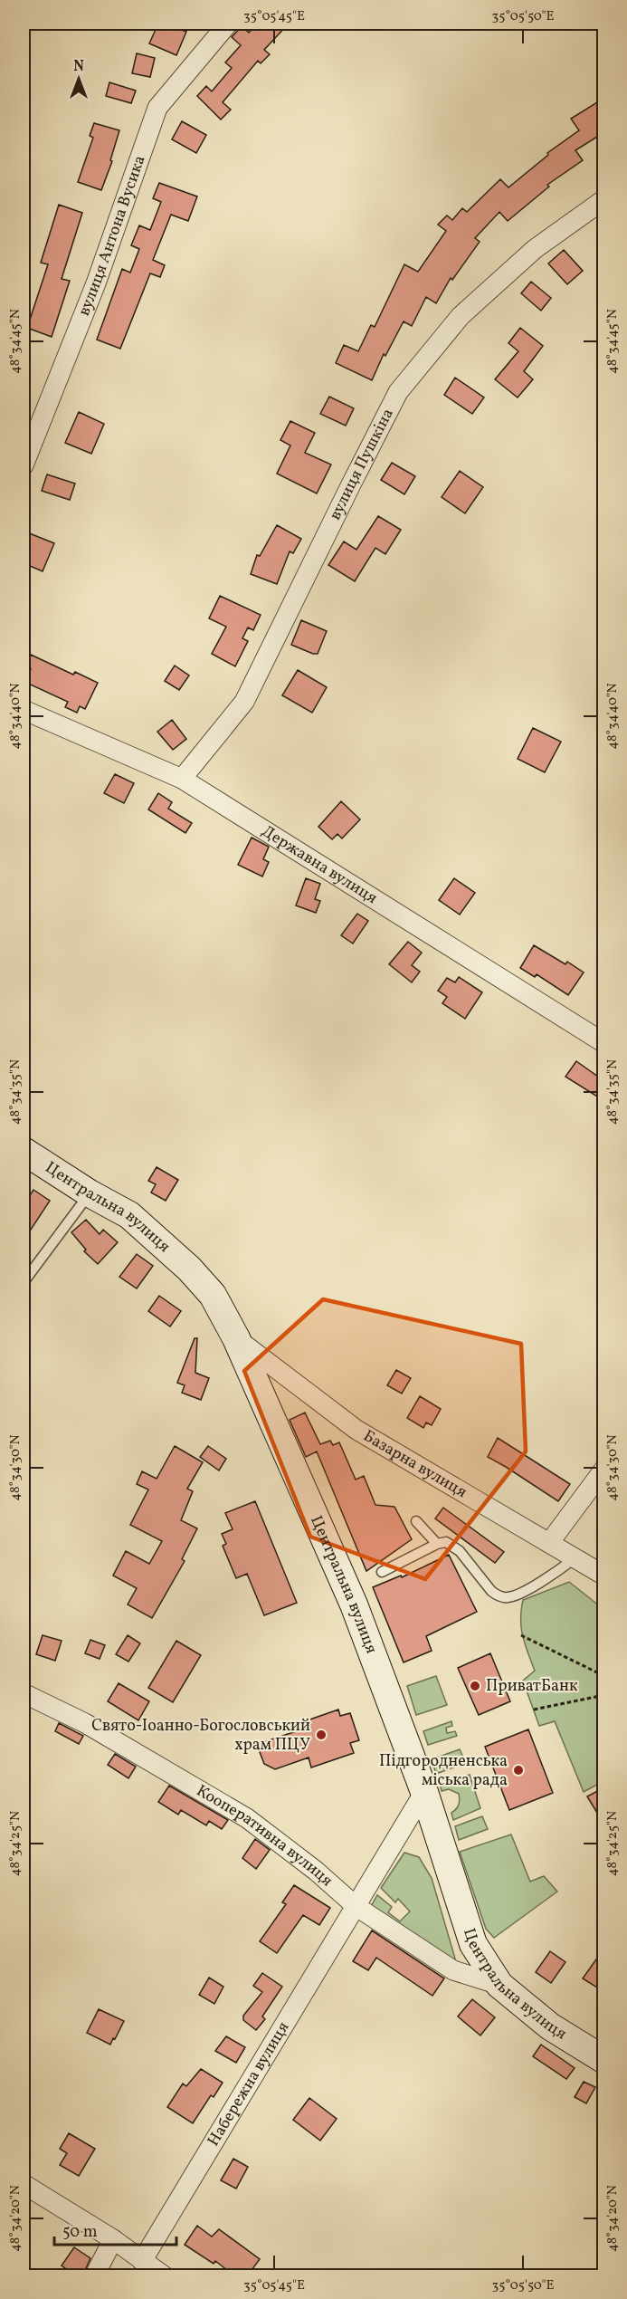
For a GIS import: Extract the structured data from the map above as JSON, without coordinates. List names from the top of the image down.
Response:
{
  "streets": {
    "main road": ["Центральна вулиця"],
    "street": [
      "вулиця Антона Вусика",
      "вулиця Пушкіна",
      "Державна вулиця",
      "Базарна вулиця",
      "Кооперативна вулиця",
      "Набережна вулиця"
    ]
  },
  "crossings": [
    ["вулиця Пушкіна", "Державна вулиця"],
    ["Центральна вулиця", "Базарна вулиця"],
    ["Центральна вулиця", "Кооперативна вулиця"],
    ["Центральна вулиця", "Набережна вулиця"],
    ["Кооперативна вулиця", "Набережна вулиця"]
  ],
  "places": ["ПриватБанк", "Свято-Іоанно-Богословський храм ПЦУ", "Підгородненська міська рада"],
  "scale_bar": "50 m",
  "north": "top",
  "coordinates": [
    "35°05'45\"E",
    "35°05'50\"E",
    "48°34'45\"N",
    "48°34'40\"N",
    "48°34'35\"N",
    "48°34'30\"N",
    "48°34'25\"N",
    "48°34'20\"N"
  ]
}
